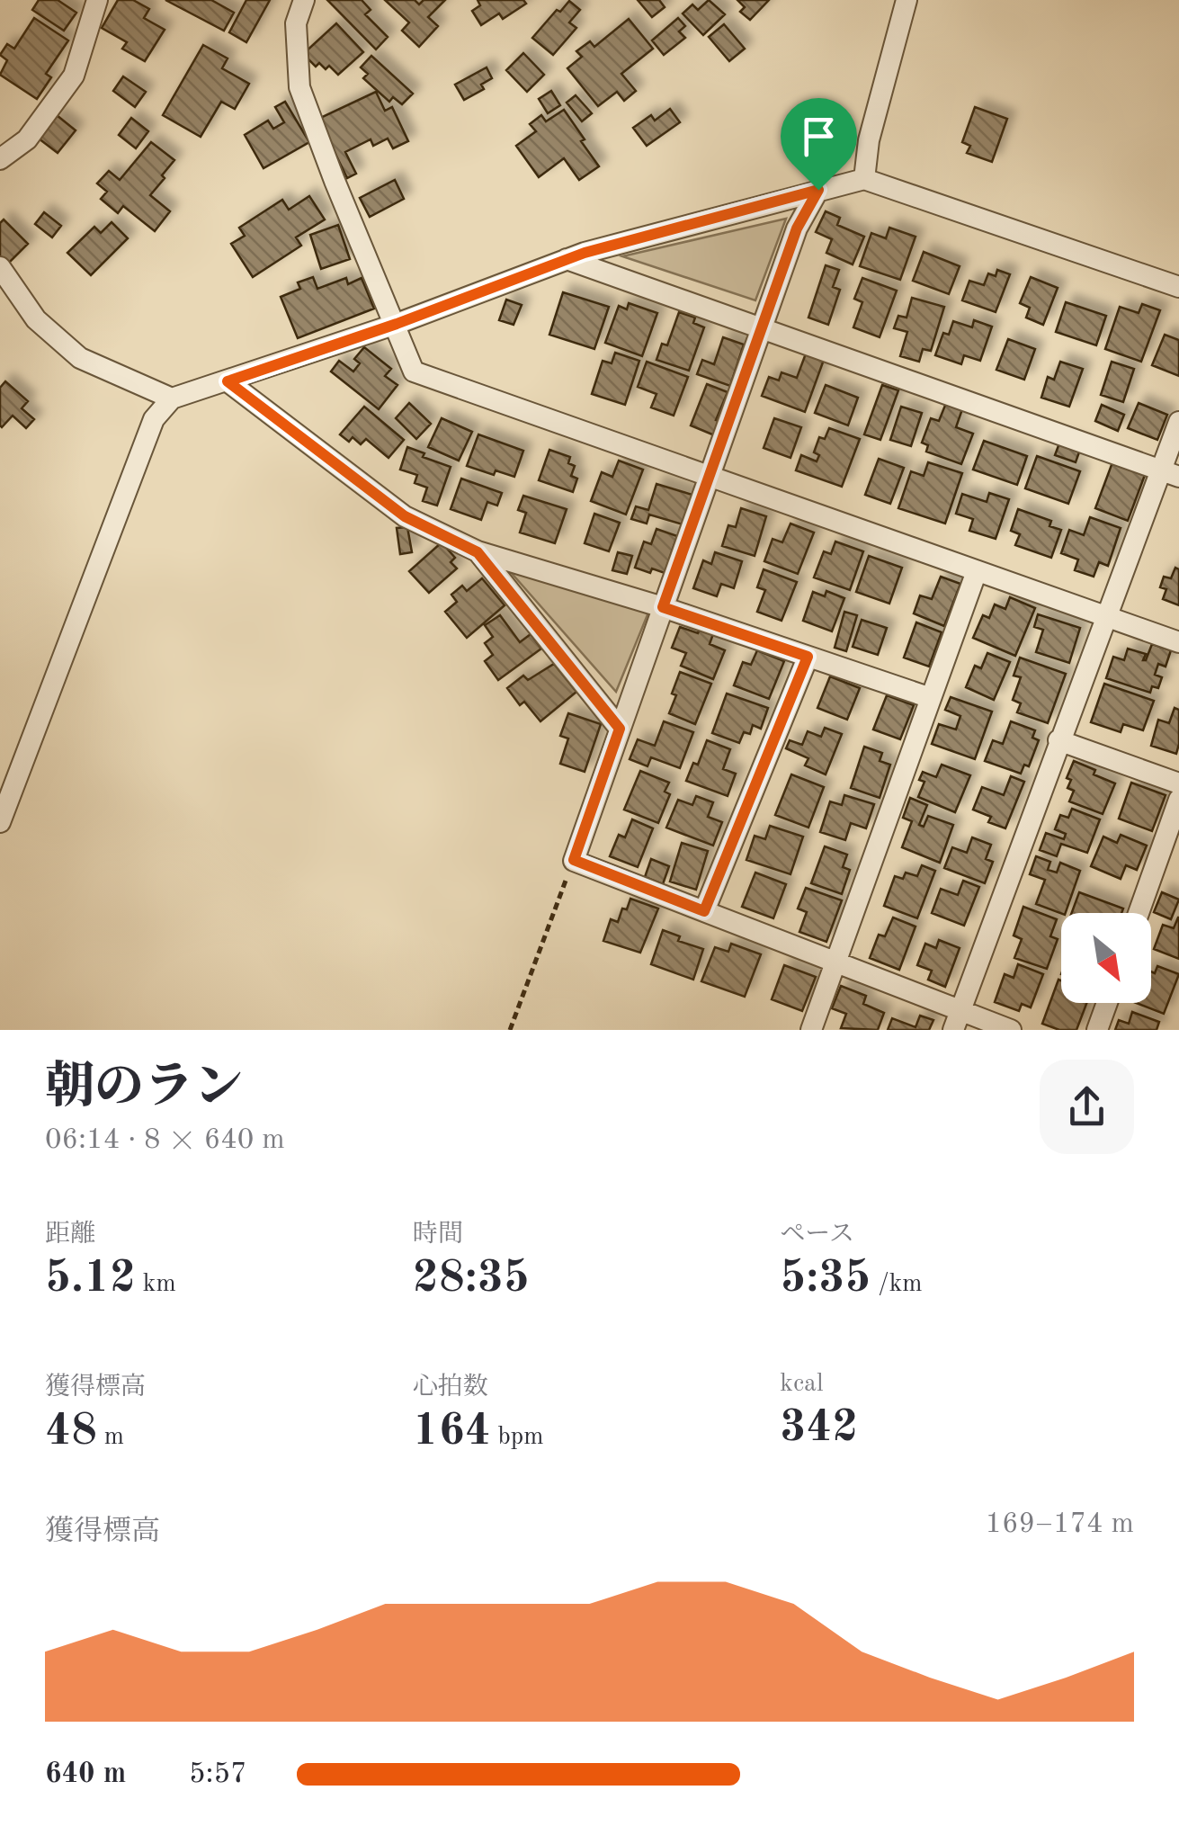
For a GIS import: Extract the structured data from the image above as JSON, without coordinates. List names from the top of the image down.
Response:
{
  "north": "bottom right",
  "page": {
    "heading": ["朝のラン", "06:14 · 8 × 640 m"],
    "stats": [
      ["距離", "5.12 km"],
      ["時間", "28:35"],
      ["ペース", "5:35 /km"],
      ["獲得標高", "48 m"],
      ["心拍数", "164 bpm"],
      ["kcal", "342"]
    ],
    "chart": ["獲得標高", "169–174 m"],
    "list": [
      {
        "name": "640 m",
        "note": "5:57"
      }
    ]
  }
}
